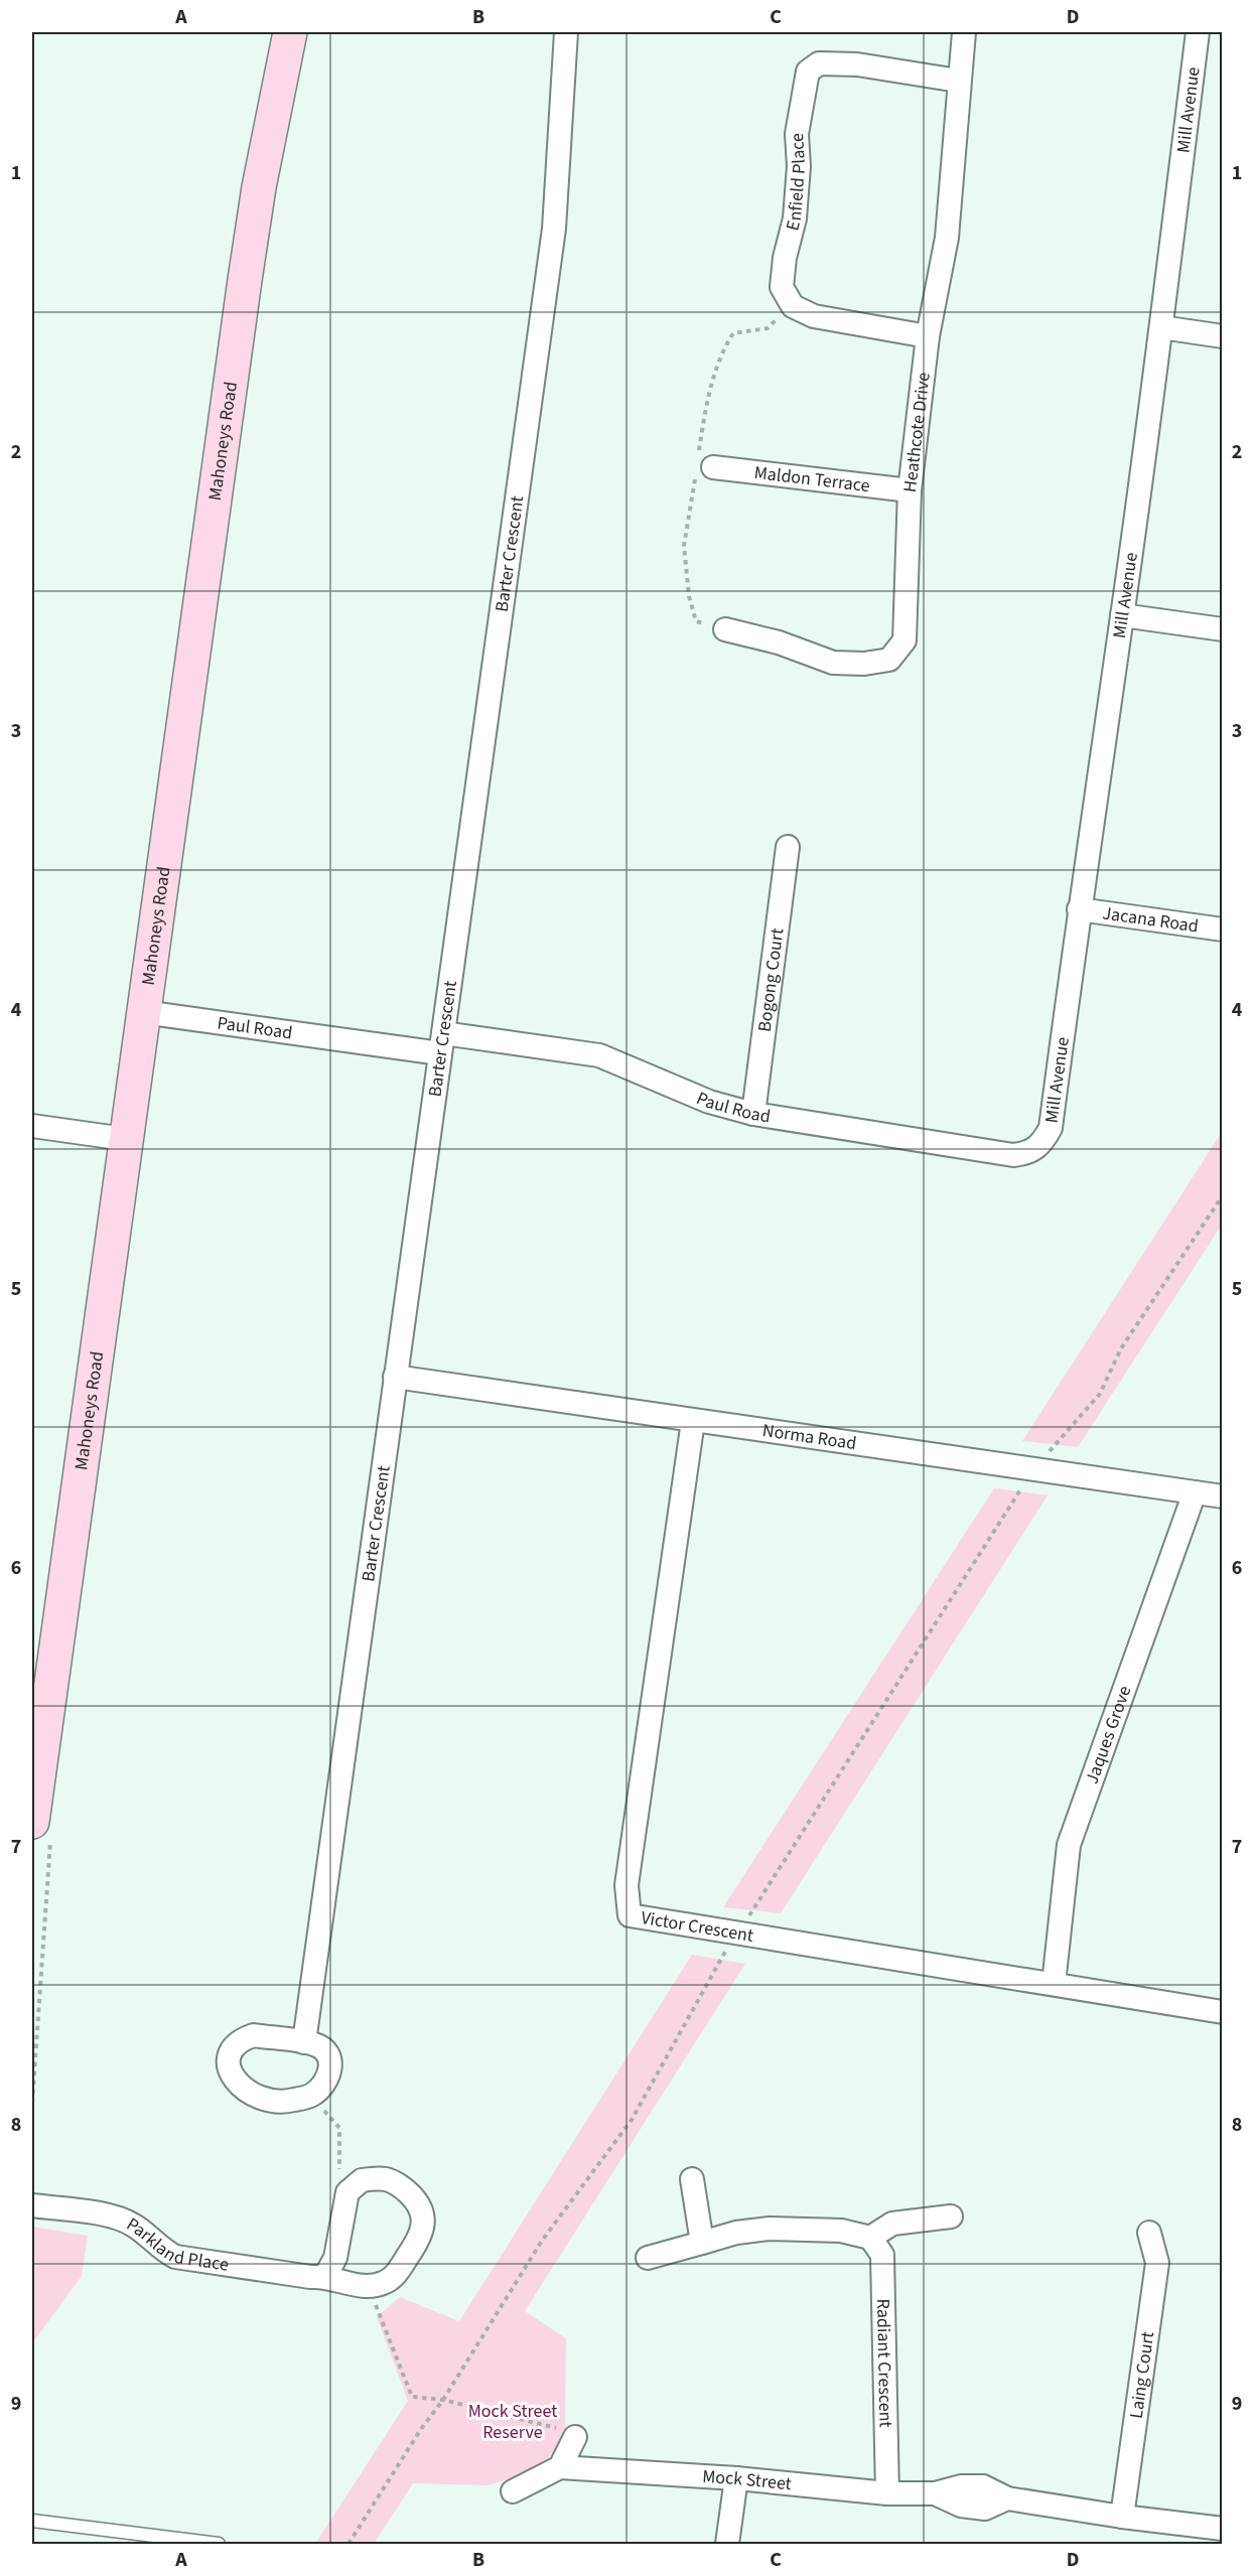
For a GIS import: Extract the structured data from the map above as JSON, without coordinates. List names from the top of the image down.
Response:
{
  "streets": {
    "main road": ["Mahoneys Road"],
    "street": [
      "Mill Avenue",
      "Enfield Place",
      "Heathcote Drive",
      "Maldon Terrace",
      "Barter Crescent",
      "Jacana Road",
      "Bogong Court",
      "Paul Road",
      "Norma Road",
      "Jaques Grove",
      "Victor Crescent",
      "Parkland Place",
      "Radiant Crescent",
      "Laing Court",
      "Mock Street"
    ]
  },
  "crossings": [
    ["Mill Avenue", "Jacana Road"],
    ["Mill Avenue", "Paul Road"],
    ["Enfield Place", "Heathcote Drive"],
    ["Heathcote Drive", "Maldon Terrace"],
    ["Mahoneys Road", "Paul Road"],
    ["Barter Crescent", "Paul Road"],
    ["Barter Crescent", "Norma Road"],
    ["Bogong Court", "Paul Road"],
    ["Norma Road", "Jaques Grove"],
    ["Norma Road", "Victor Crescent"],
    ["Jaques Grove", "Victor Crescent"],
    ["Radiant Crescent", "Mock Street"],
    ["Laing Court", "Mock Street"]
  ],
  "parks": ["Mock Street Reserve"],
  "grid": {
    "columns": [
      "A",
      "B",
      "C",
      "D"
    ],
    "rows": [
      "1",
      "2",
      "3",
      "4",
      "5",
      "6",
      "7",
      "8",
      "9"
    ]
  }
}
